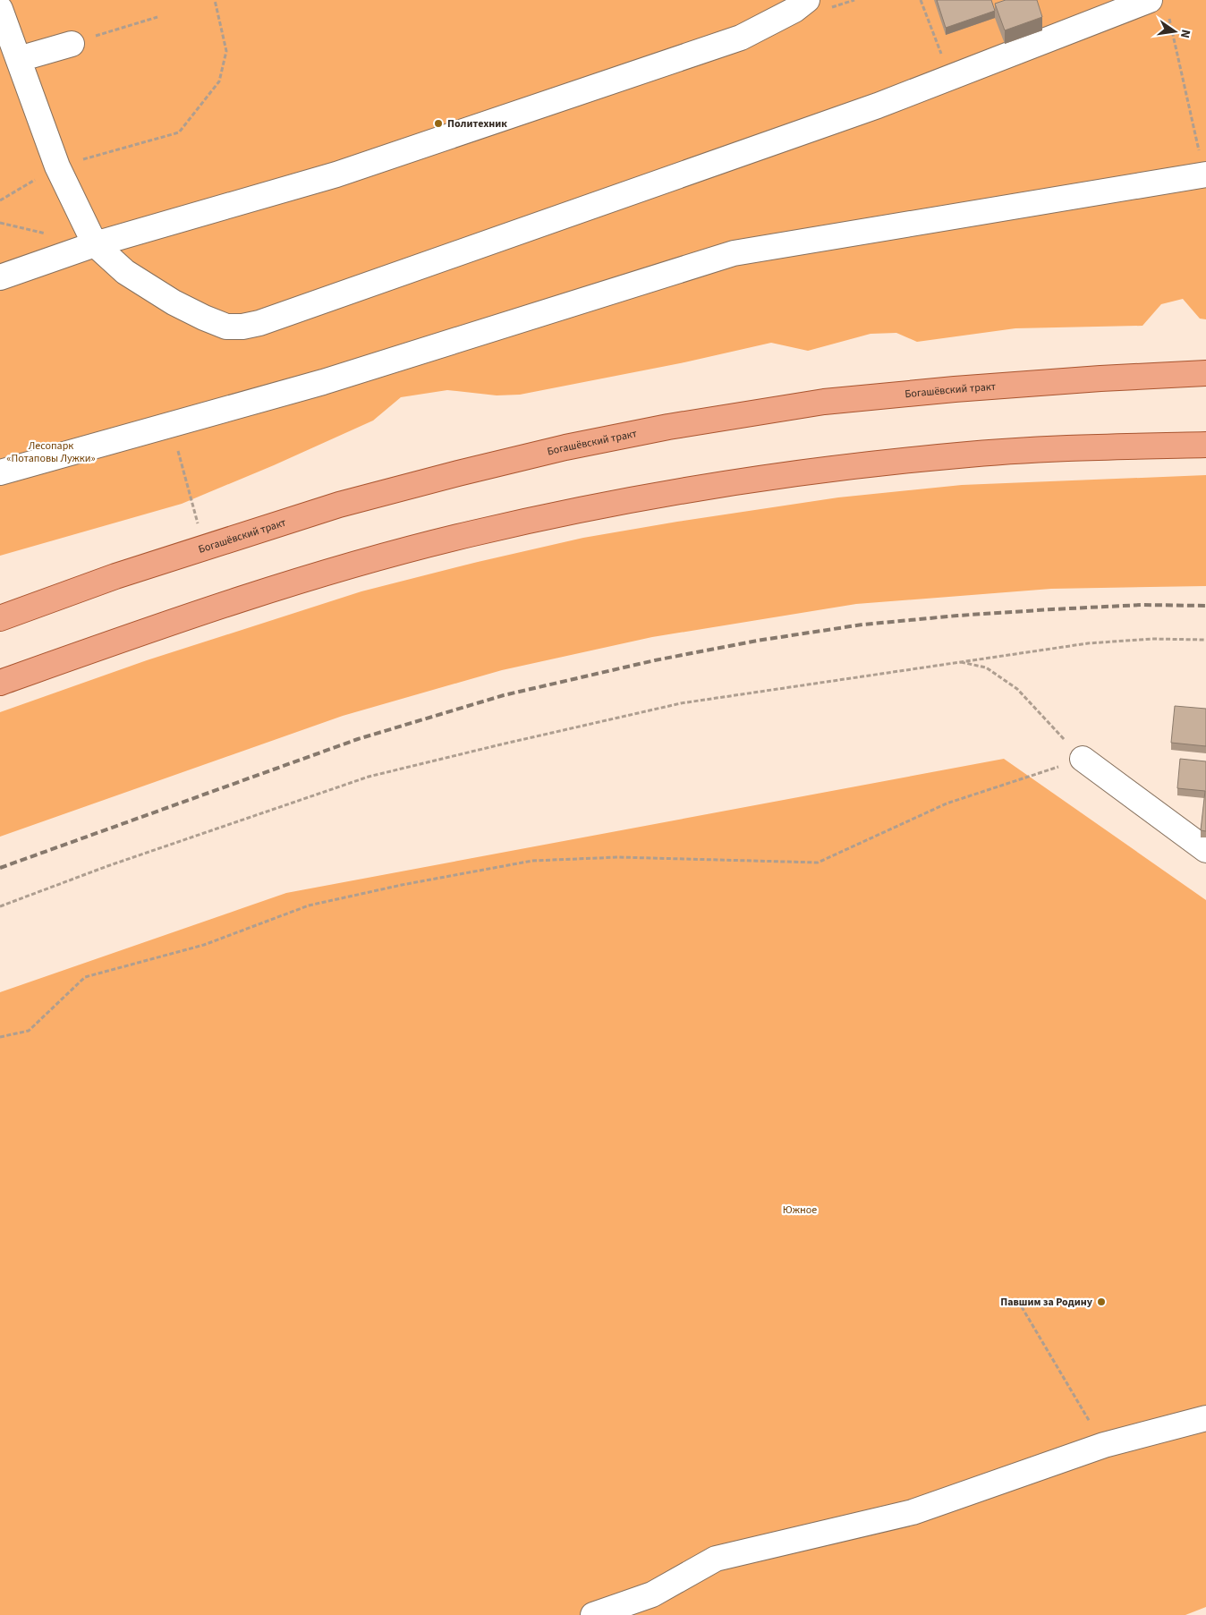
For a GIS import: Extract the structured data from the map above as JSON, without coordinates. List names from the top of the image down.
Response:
{
  "streets": {
    "main road": ["Богашёвский тракт"]
  },
  "parks": ["Лесопарк «Потаповы Лужки»", "Южное"],
  "places": ["Политехник", "Павшим за Родину"],
  "north": "right"
}
